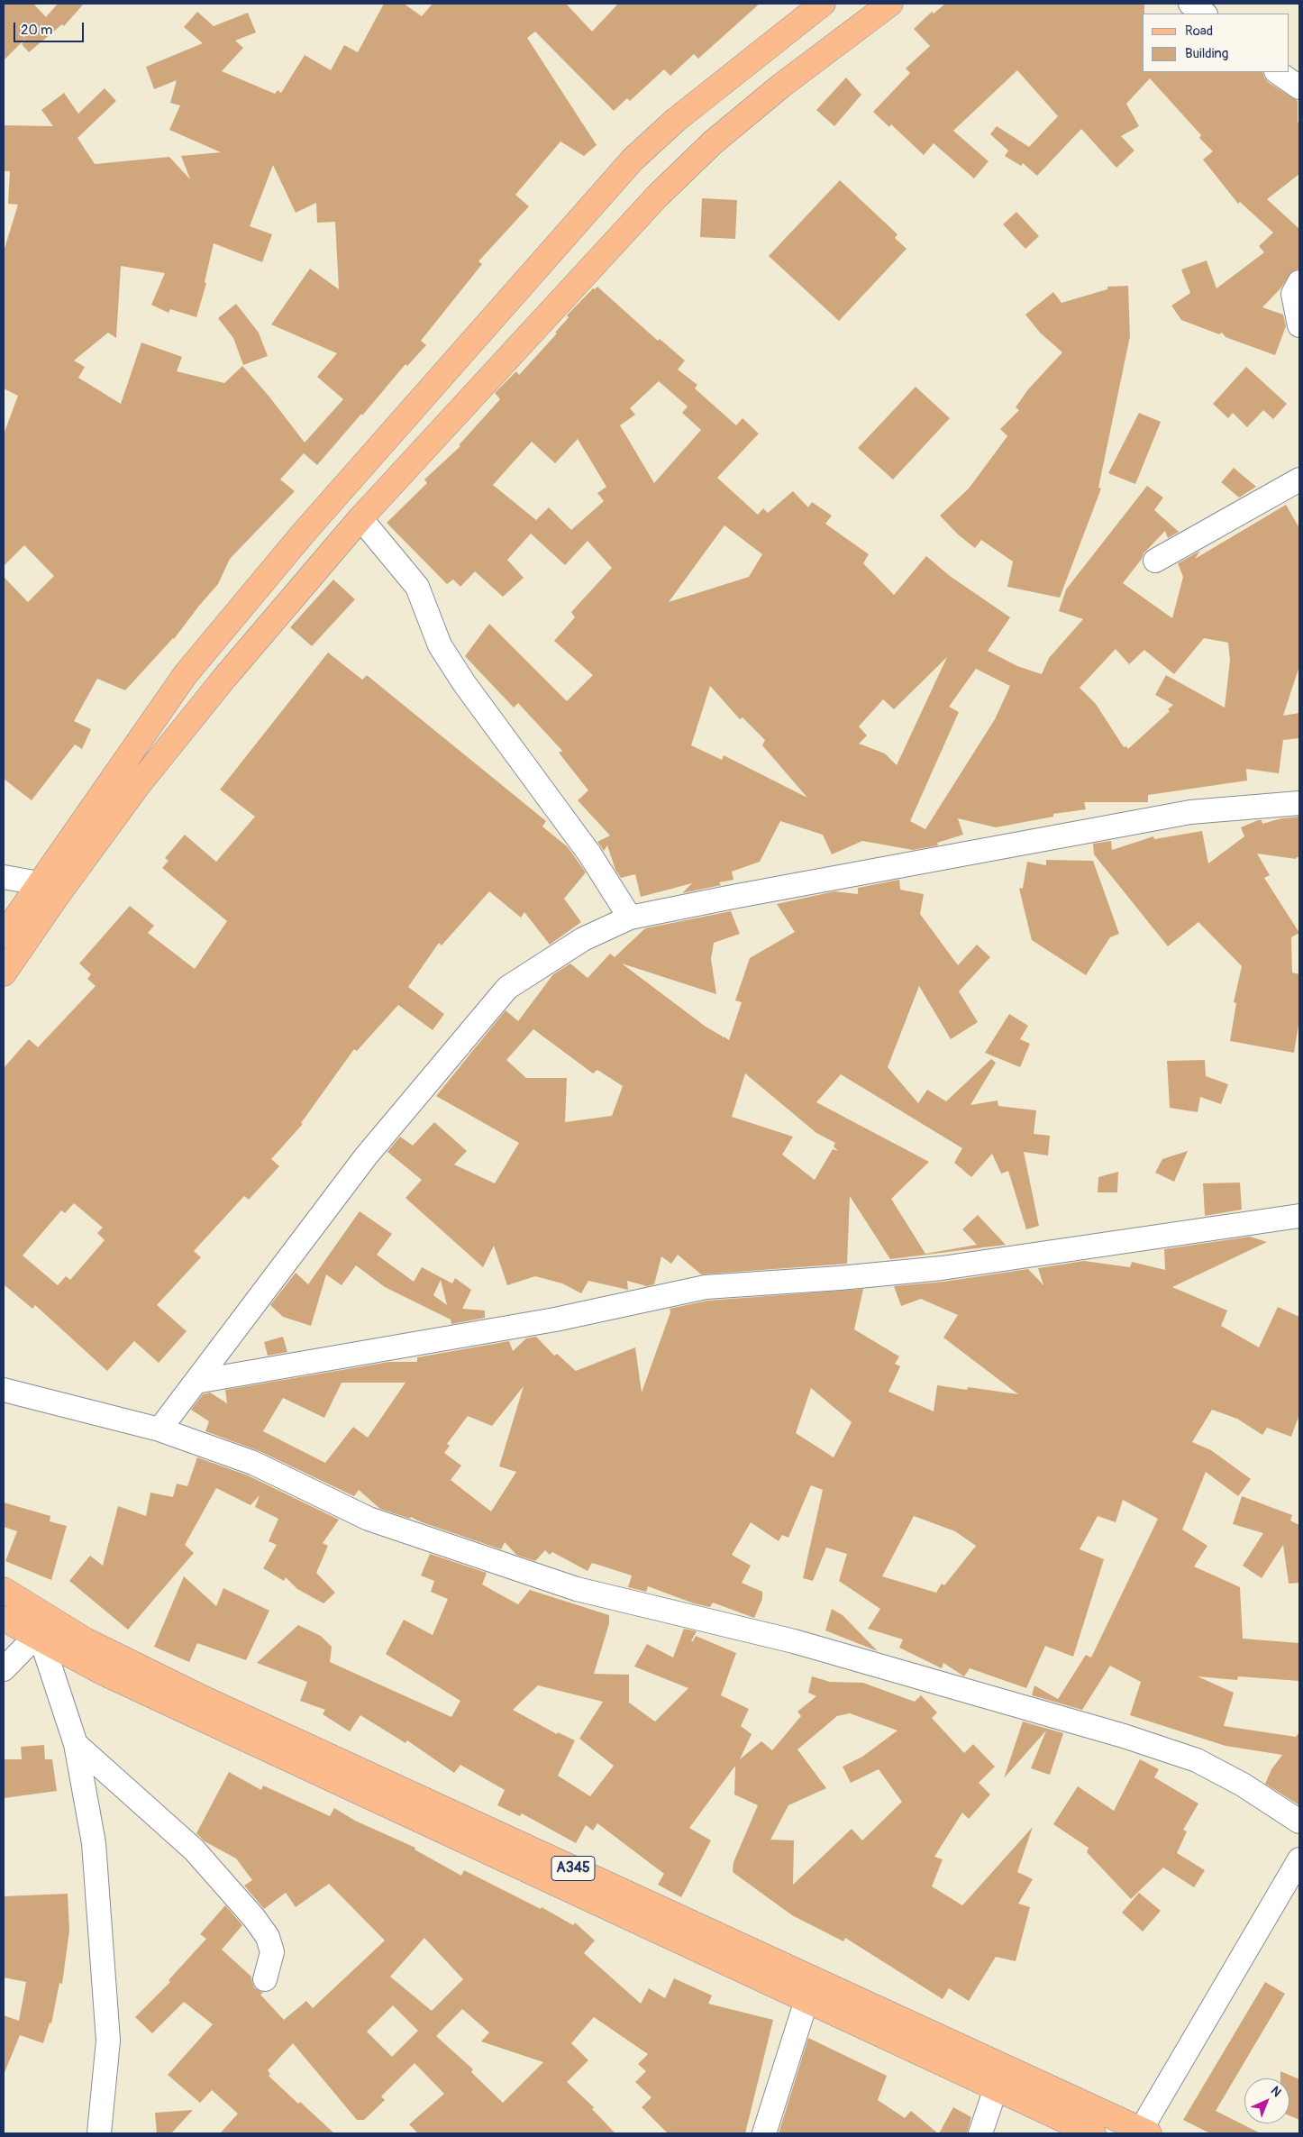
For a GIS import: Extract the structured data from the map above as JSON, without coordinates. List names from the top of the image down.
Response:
{
  "streets": {
    "main road": ["A345"]
  },
  "legend": ["Road", "Building"],
  "scale_bar": "20 m",
  "north": "top right"
}
